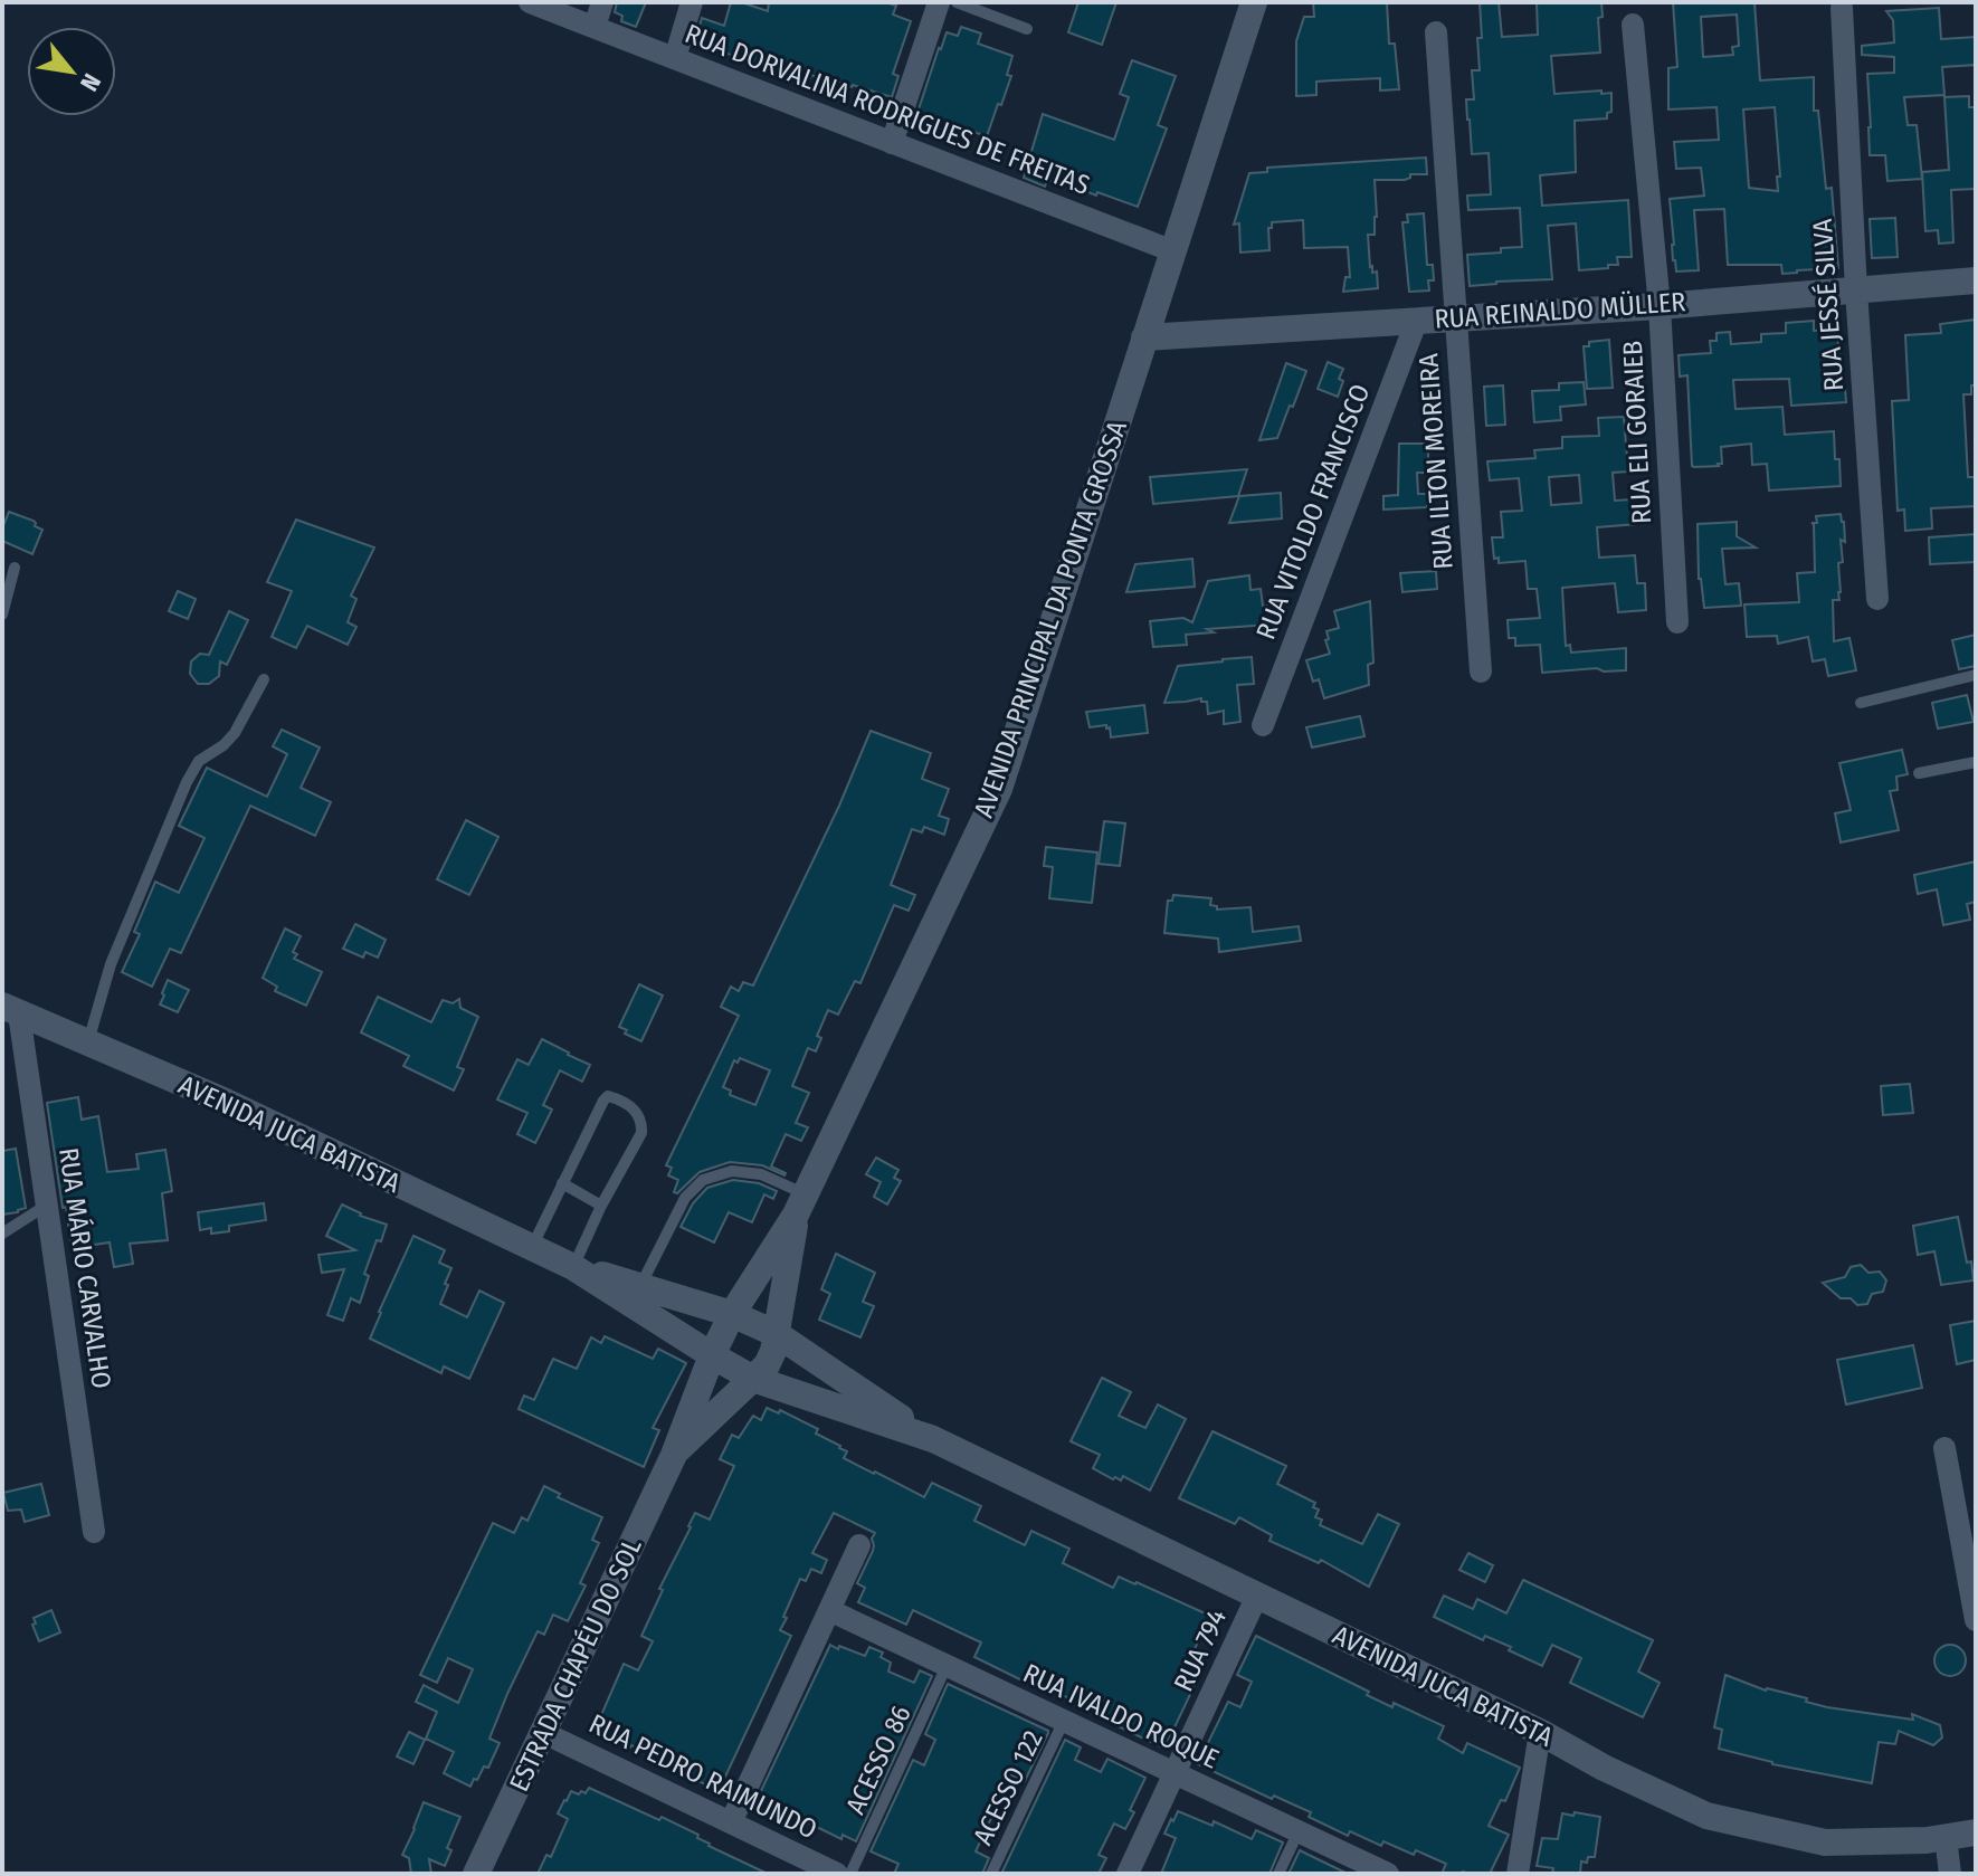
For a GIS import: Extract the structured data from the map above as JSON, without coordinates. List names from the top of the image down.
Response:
{
  "streets": {
    "main road": [
      "RUA REINALDO MÜLLER",
      "AVENIDA PRINCIPAL DA PONTA GROSSA",
      "AVENIDA JUCA BATISTA",
      "ESTRADA CHAPÉU DO SOL"
    ],
    "street": [
      "RUA DORVALINA RODRIGUES DE FREITAS",
      "RUA JESSÉ SILVA",
      "RUA ELI GORAIEB",
      "RUA ILTON MOREIRA",
      "RUA VITOLDO FRANCISCO",
      "RUA MÁRIO CARVALHO",
      "RUA 794",
      "RUA IVALDO ROQUE",
      "RUA PEDRO RAIMUNDO"
    ],
    "lane": ["ACESSO 86", "ACESSO 122"]
  },
  "crossings": [
    ["RUA DORVALINA RODRIGUES DE FREITAS", "AVENIDA PRINCIPAL DA PONTA GROSSA"],
    ["RUA JESSÉ SILVA", "RUA REINALDO MÜLLER"],
    ["RUA REINALDO MÜLLER", "RUA ELI GORAIEB"],
    ["RUA REINALDO MÜLLER", "RUA ILTON MOREIRA"],
    ["RUA REINALDO MÜLLER", "RUA VITOLDO FRANCISCO"],
    ["RUA REINALDO MÜLLER", "AVENIDA PRINCIPAL DA PONTA GROSSA"],
    ["AVENIDA PRINCIPAL DA PONTA GROSSA", "AVENIDA JUCA BATISTA"],
    ["AVENIDA PRINCIPAL DA PONTA GROSSA", "ESTRADA CHAPÉU DO SOL"],
    ["AVENIDA JUCA BATISTA", "RUA MÁRIO CARVALHO"],
    ["AVENIDA JUCA BATISTA", "RUA 794"],
    ["AVENIDA JUCA BATISTA", "ESTRADA CHAPÉU DO SOL"],
    ["RUA 794", "RUA IVALDO ROQUE"],
    ["ESTRADA CHAPÉU DO SOL", "RUA PEDRO RAIMUNDO"],
    ["RUA IVALDO ROQUE", "ACESSO 86"],
    ["RUA IVALDO ROQUE", "ACESSO 122"]
  ],
  "north": "bottom right"
}
